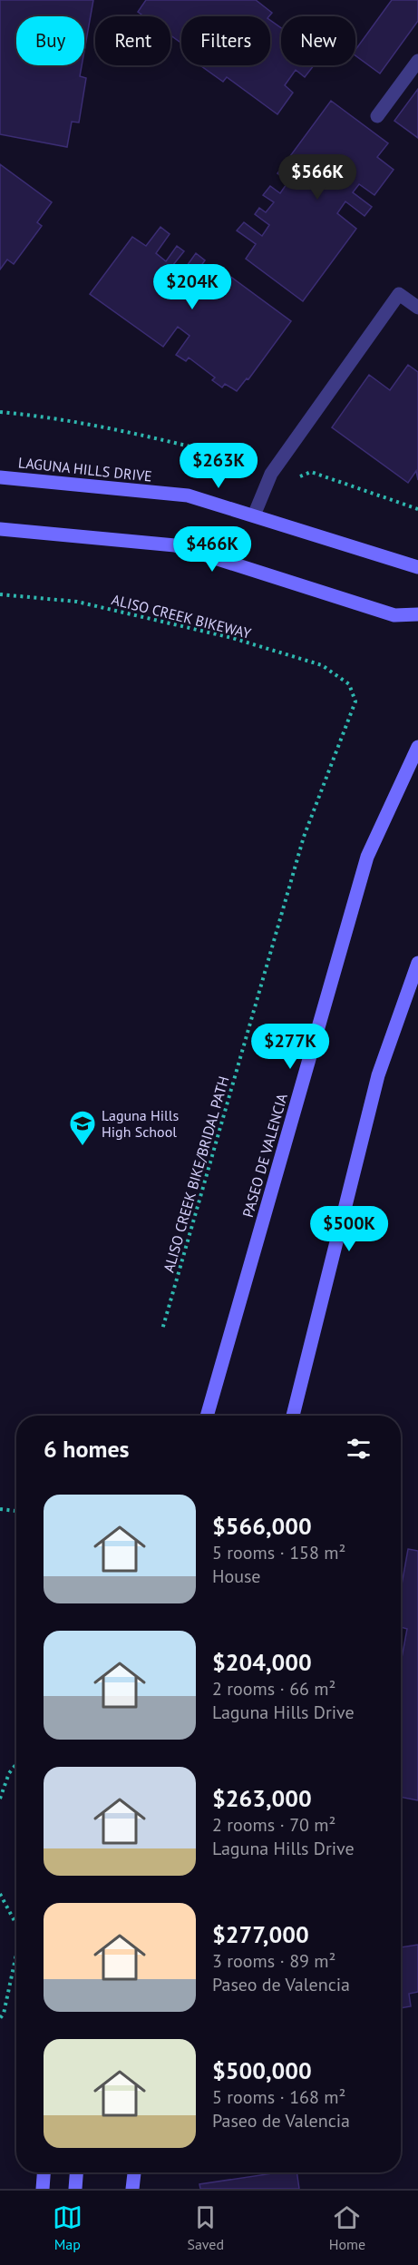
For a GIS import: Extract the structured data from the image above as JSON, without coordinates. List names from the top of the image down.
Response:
{
  "streets": {
    "main road": ["LAGUNA HILLS DRIVE", "PASEO DE VALENCIA"],
    "path": ["ALISO CREEK BIKEWAY", "ALISO CREEK BIKE/BRIDAL PATH"]
  },
  "crossings": [
    ["ALISO CREEK BIKEWAY", "ALISO CREEK BIKE/BRIDAL PATH"]
  ],
  "places": {
    "school or university": ["Laguna Hills High School"]
  },
  "page": {
    "chip": [
      "Buy",
      "Rent",
      "Filters",
      "New"
    ],
    "price": [
      "$566K",
      "$204K",
      "$263K",
      "$466K",
      "$277K",
      "$500K"
    ],
    "heading": "6 homes",
    "list": [
      {
        "name": "$566,000",
        "note": "5 rooms · 158 m² · House"
      },
      {
        "name": "$204,000",
        "note": "2 rooms · 66 m² · Laguna Hills Drive"
      },
      {
        "name": "$263,000",
        "note": "2 rooms · 70 m² · Laguna Hills Drive"
      },
      {
        "name": "$277,000",
        "note": "3 rooms · 89 m² · Paseo de Valencia"
      },
      {
        "name": "$500,000",
        "note": "5 rooms · 168 m² · Paseo de Valencia"
      }
    ],
    "tabs": ["Map", "Saved", "Home"]
  }
}
